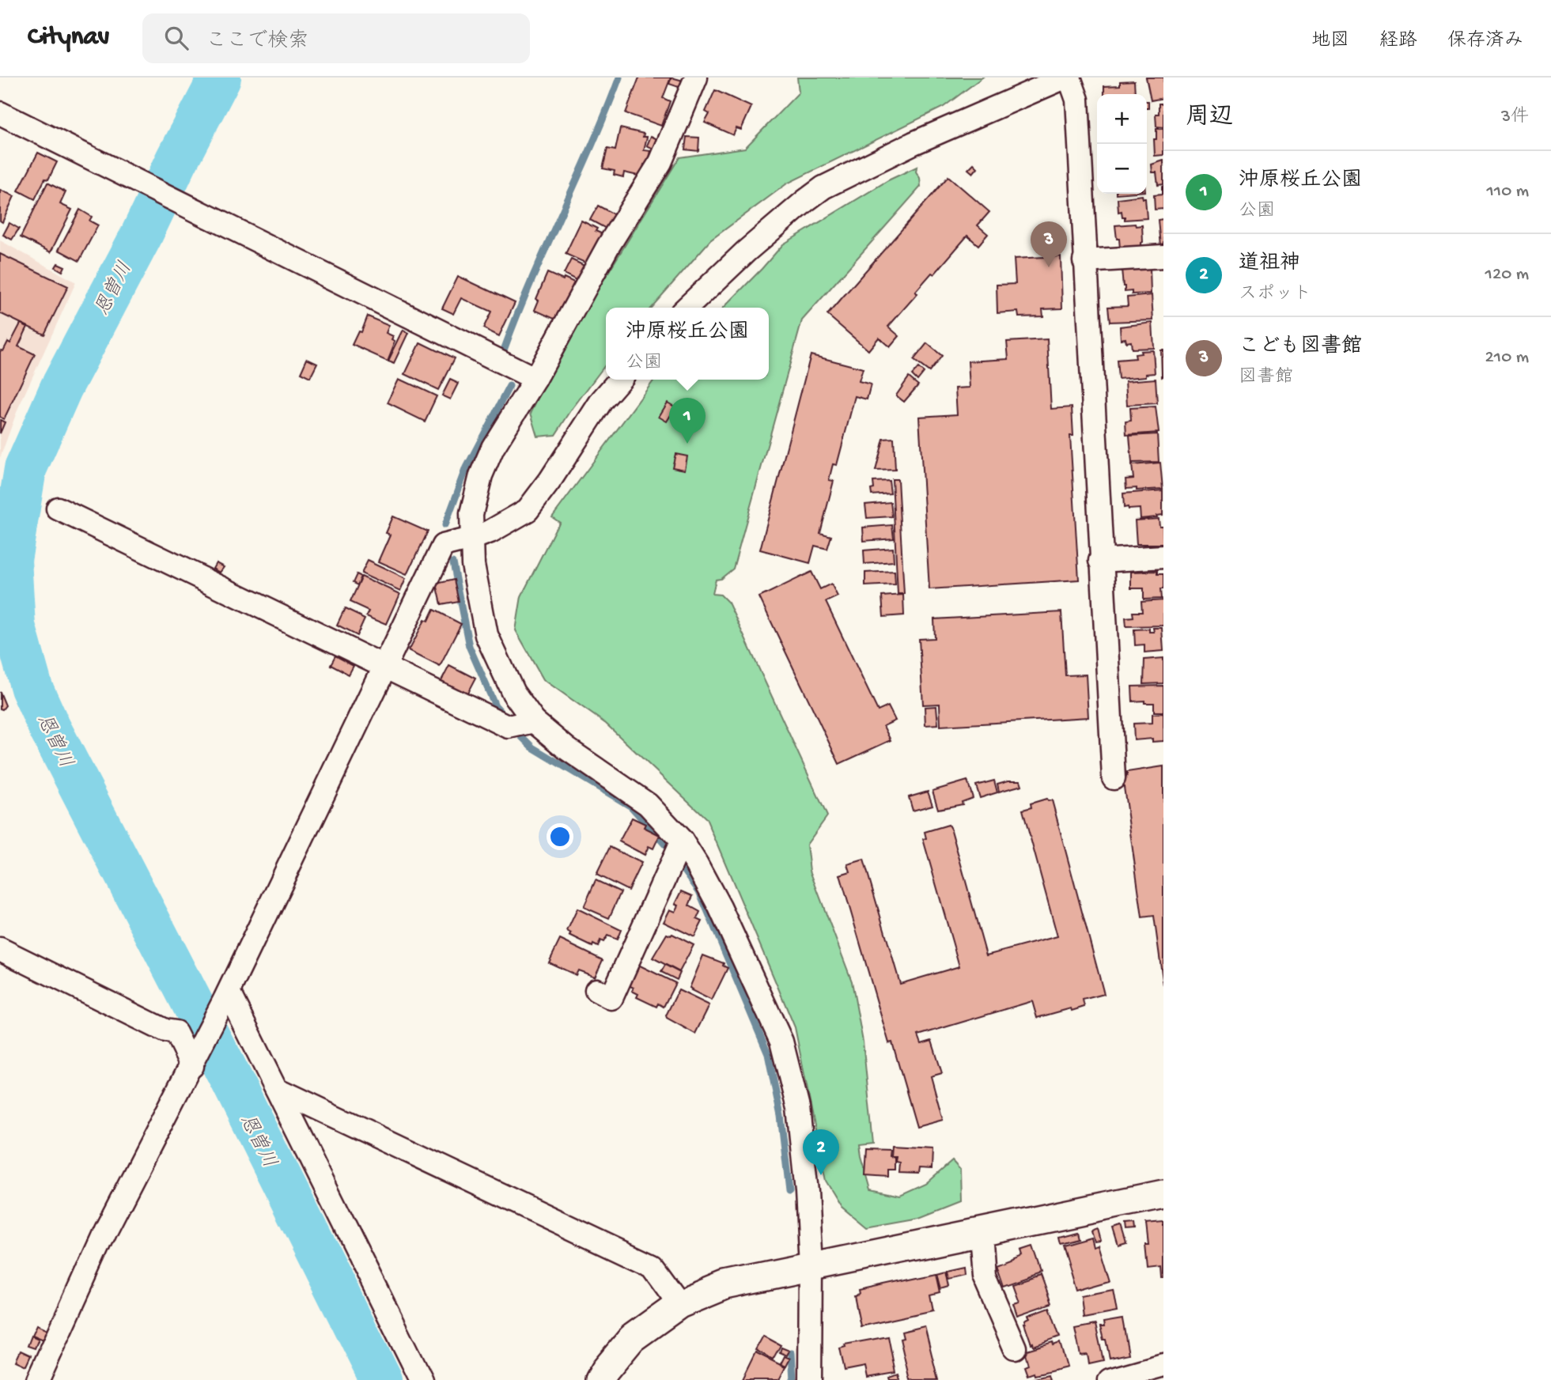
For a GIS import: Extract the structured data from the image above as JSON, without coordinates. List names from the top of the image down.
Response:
{
  "water": ["恩曽川"],
  "page": {
    "header": "Citynav",
    "search": "ここで検索",
    "nav": ["地図", "経路", "保存済み"],
    "heading": ["周辺", "3件"],
    "map_buttons": ["+", "−"],
    "list": [
      {
        "mark": "1",
        "name": "沖原桜丘公園",
        "note": "公園",
        "value": "110 m"
      },
      {
        "mark": "2",
        "name": "道祖神",
        "note": "スポット",
        "value": "120 m"
      },
      {
        "mark": "3",
        "name": "こども図書館",
        "note": "図書館",
        "value": "210 m"
      }
    ],
    "pins": ["3", "1", "2"],
    "popup": ["沖原桜丘公園", "公園"]
  }
}
